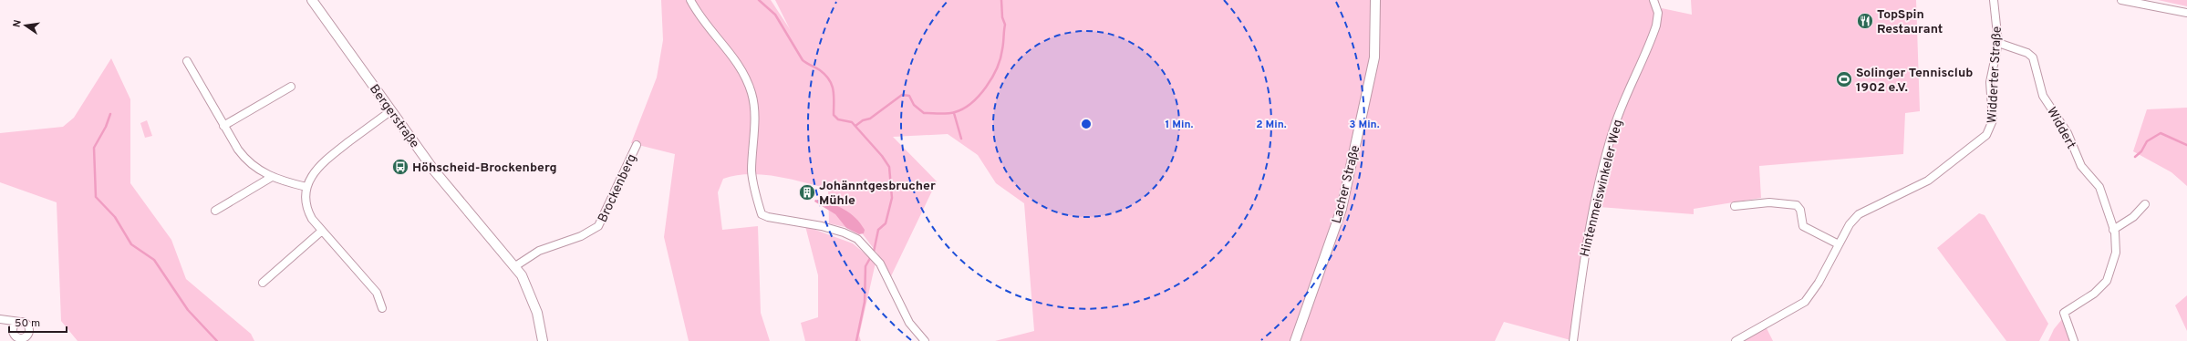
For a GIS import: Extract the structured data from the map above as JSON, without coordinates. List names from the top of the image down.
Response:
{
  "streets": {
    "street": [
      "Widderter Straße",
      "Bergerstraße",
      "Widdert",
      "Lacher Straße",
      "Brockenberg",
      "Hintenmeiswinkeler Weg"
    ]
  },
  "crossings": [
    ["Widderter Straße", "Widdert"],
    ["Bergerstraße", "Brockenberg"]
  ],
  "places": {
    "restaurant": ["TopSpin Restaurant"],
    "sports": ["Solinger Tennisclub 1902 e.V."],
    "bus stop": ["Höhscheid-Brockenberg"],
    "building": ["Johänntgesbrucher Mühle"]
  },
  "scale_bar": "50 m",
  "north": "left",
  "rings": ["1 Min.", "2 Min.", "3 Min."]
}
